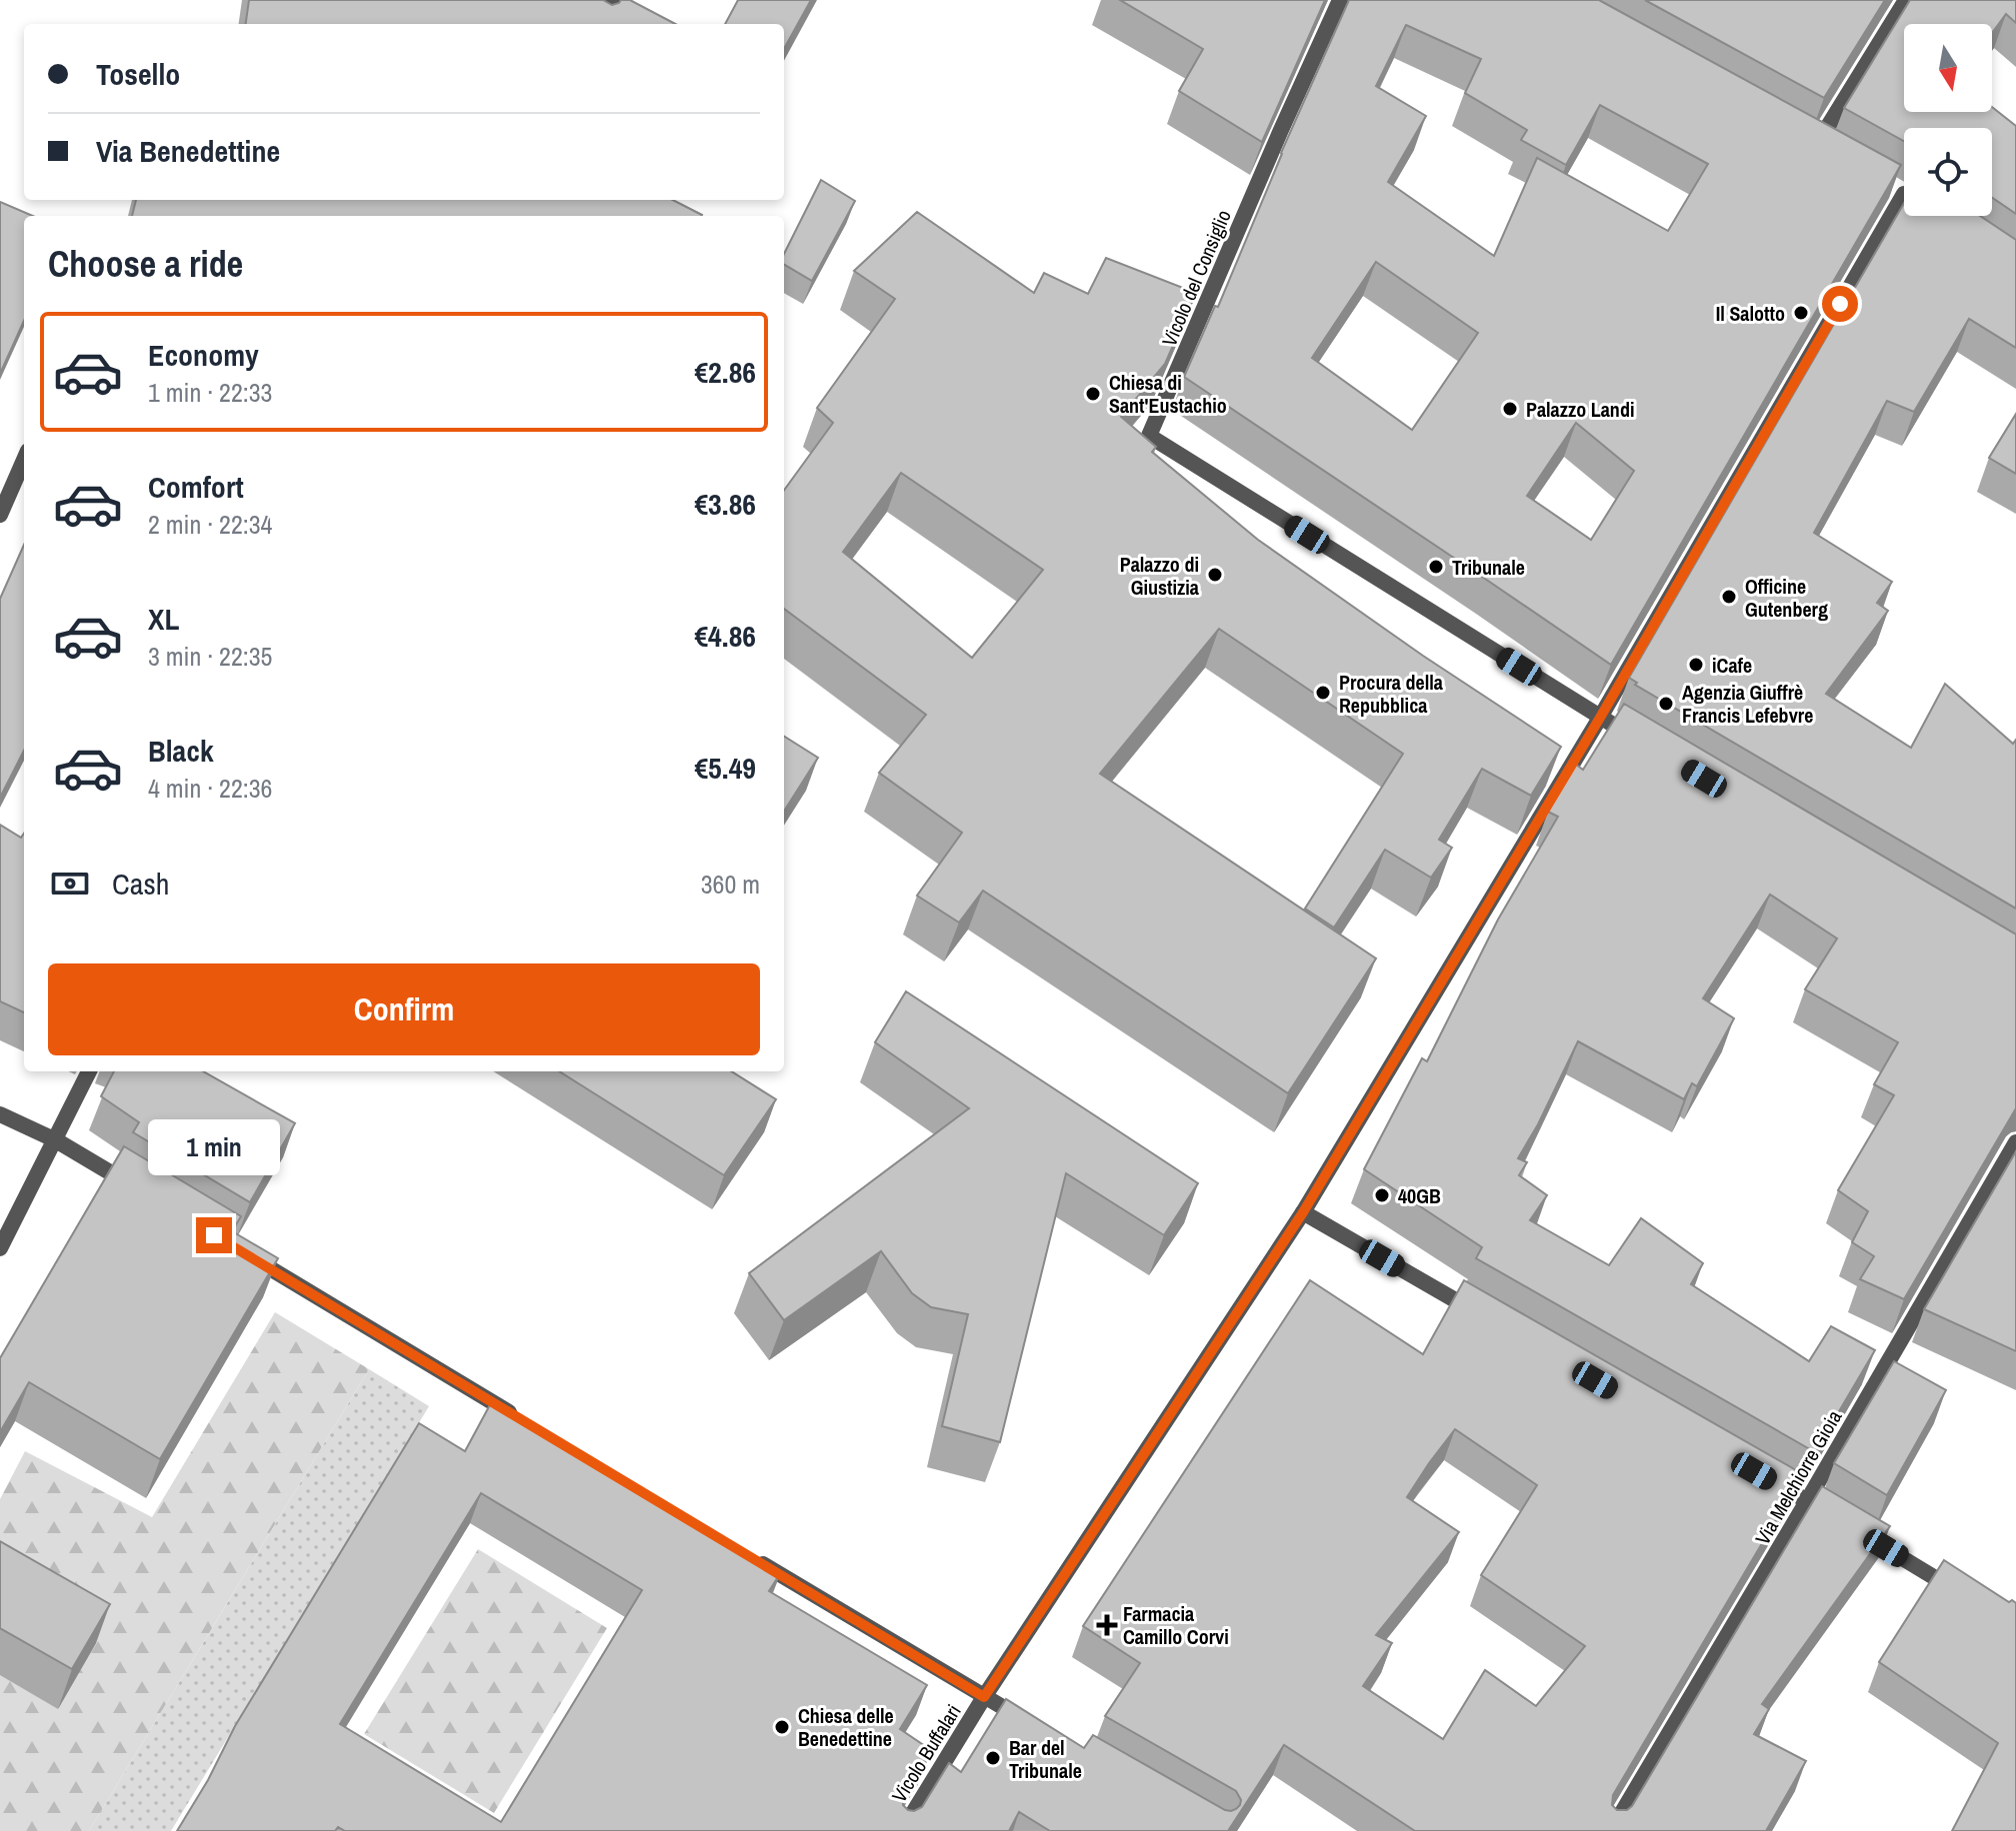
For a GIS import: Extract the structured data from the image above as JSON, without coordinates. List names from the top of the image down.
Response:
{
  "streets": {
    "street": ["Vicolo del Consiglio", "Via Melchiorre Gioia", "Vicolo Buffalari"]
  },
  "crossings": [
    ["Vicolo del Consiglio", "Vicolo Buffalari"]
  ],
  "places": {
    "other": [
      "Il Salotto",
      "Chiesa di Sant'Eustachio",
      "Palazzo Landi",
      "Tribunale",
      "Palazzo di Giustizia",
      "Officine Gutenberg",
      "iCafe",
      "Procura della Repubblica",
      "Agenzia Giuffrè Francis Lefebvre",
      "40GB",
      "Chiesa delle Benedettine",
      "Bar del Tribunale"
    ],
    "health": ["Farmacia Camillo Corvi"]
  },
  "north": "bottom",
  "page": {
    "banner": ["Tosello", "Via Benedettine"],
    "heading": "Choose a ride",
    "list": [
      {
        "name": "Economy",
        "note": "1 min · 22:33",
        "value": "€2.86"
      },
      {
        "name": "Comfort",
        "note": "2 min · 22:34",
        "value": "€3.86"
      },
      {
        "name": "XL",
        "note": "3 min · 22:35",
        "value": "€4.86"
      },
      {
        "name": "Black",
        "note": "4 min · 22:36",
        "value": "€5.49"
      }
    ],
    "pay": ["Cash", "360 m"],
    "buttons": "Confirm",
    "bubble": "1 min"
  }
}
